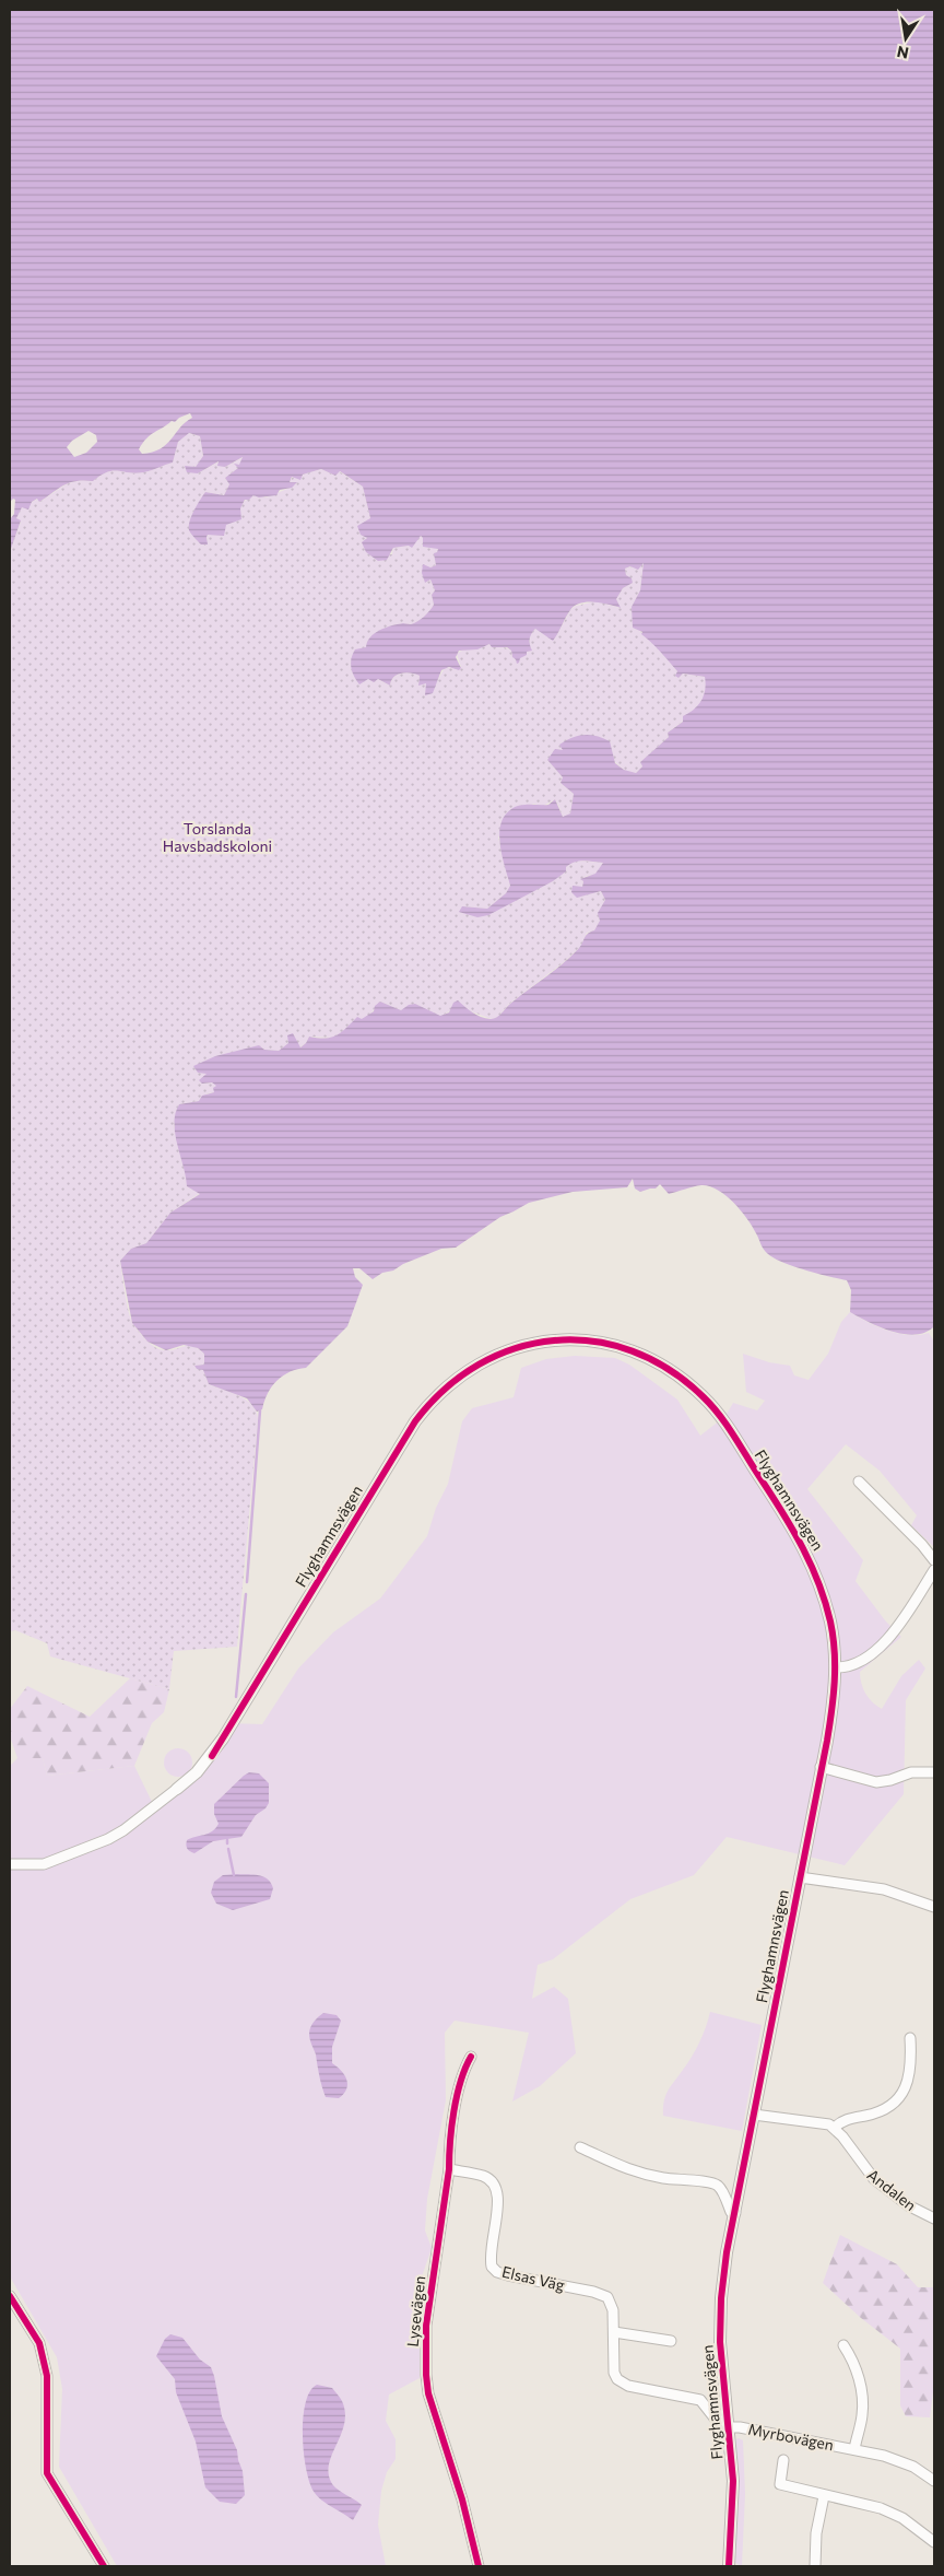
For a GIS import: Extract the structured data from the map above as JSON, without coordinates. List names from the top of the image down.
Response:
{
  "streets": {
    "street": [
      "Flyghamnsvägen",
      "Andalen",
      "Elsas Väg",
      "Lysevägen",
      "Myrbovägen"
    ]
  },
  "crossings": [
    ["Flyghamnsvägen", "Elsas Väg"],
    ["Flyghamnsvägen", "Myrbovägen"],
    ["Elsas Väg", "Lysevägen"],
    ["Elsas Väg", "Myrbovägen"]
  ],
  "parks": ["Torslanda Havsbadskoloni"],
  "north": "bottom"
}
